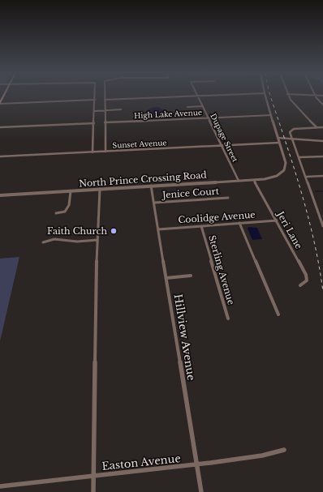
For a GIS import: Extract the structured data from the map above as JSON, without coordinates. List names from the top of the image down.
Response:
{
  "streets": {
    "street": [
      "High Lake Avenue",
      "Dupage Street",
      "Sunset Avenue",
      "North Prince Crossing Road",
      "Jenice Court",
      "Coolidge Avenue",
      "Jeri Lane",
      "Sterling Avenue",
      "Hillview Avenue",
      "Easton Avenue"
    ]
  },
  "crossings": [
    ["High Lake Avenue", "Dupage Street"],
    ["Dupage Street", "Sunset Avenue"],
    ["Dupage Street", "North Prince Crossing Road"],
    ["Sunset Avenue", "North Prince Crossing Road"],
    ["North Prince Crossing Road", "Jeri Lane"],
    ["North Prince Crossing Road", "Hillview Avenue"],
    ["Jenice Court", "Hillview Avenue"],
    ["Coolidge Avenue", "Jeri Lane"],
    ["Coolidge Avenue", "Sterling Avenue"],
    ["Coolidge Avenue", "Hillview Avenue"],
    ["Hillview Avenue", "Easton Avenue"]
  ],
  "places": ["Faith Church"]
}
